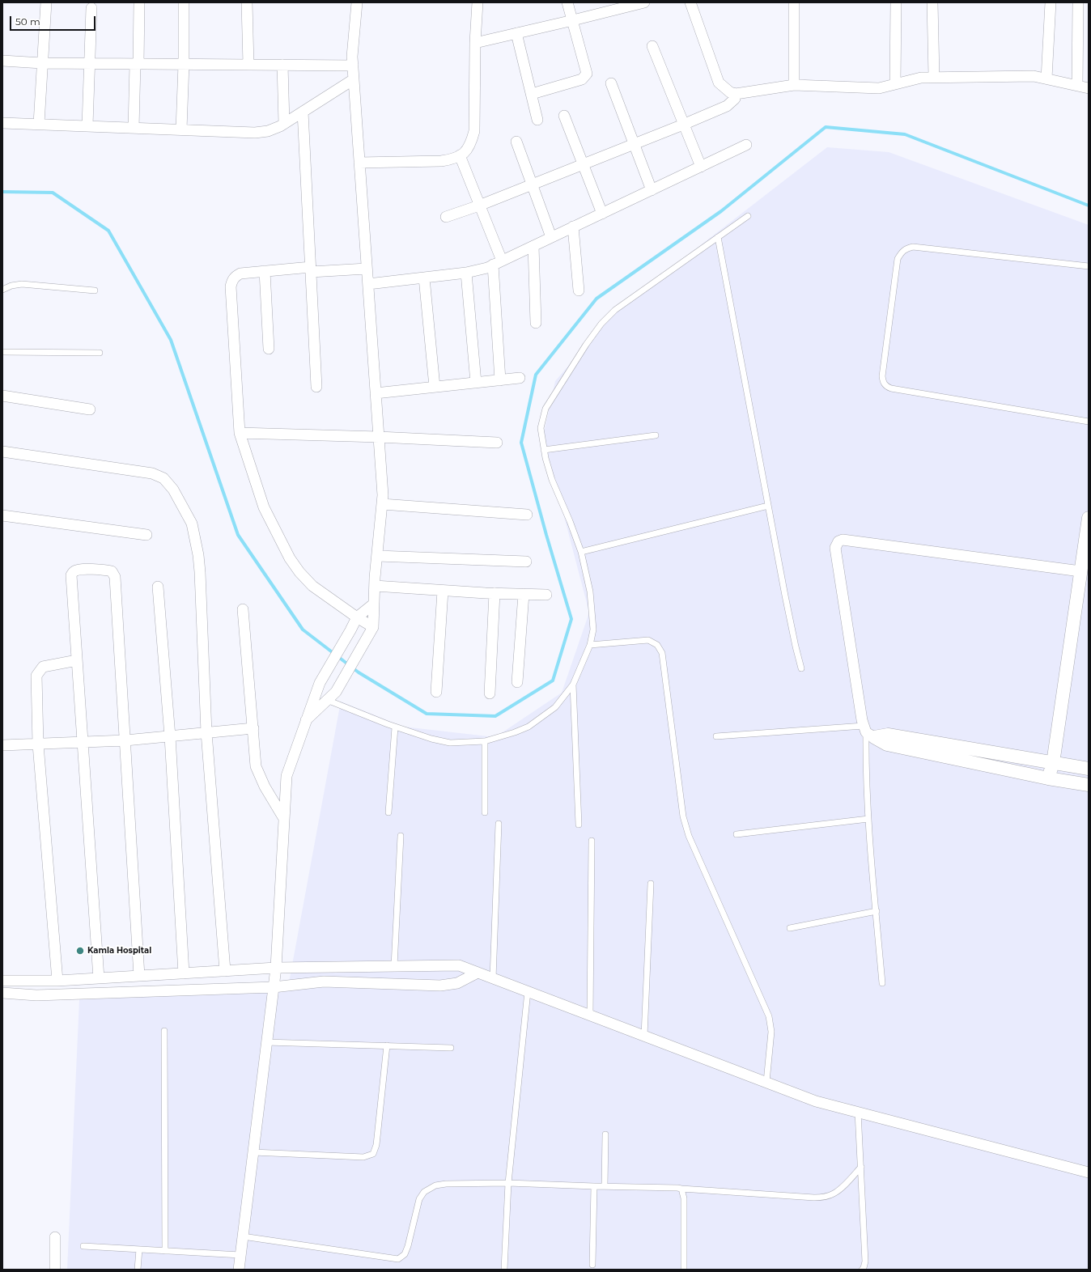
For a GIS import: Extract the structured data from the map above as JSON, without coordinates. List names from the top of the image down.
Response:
{
  "places": ["Kamla Hospital"],
  "scale_bar": "50 m"
}
